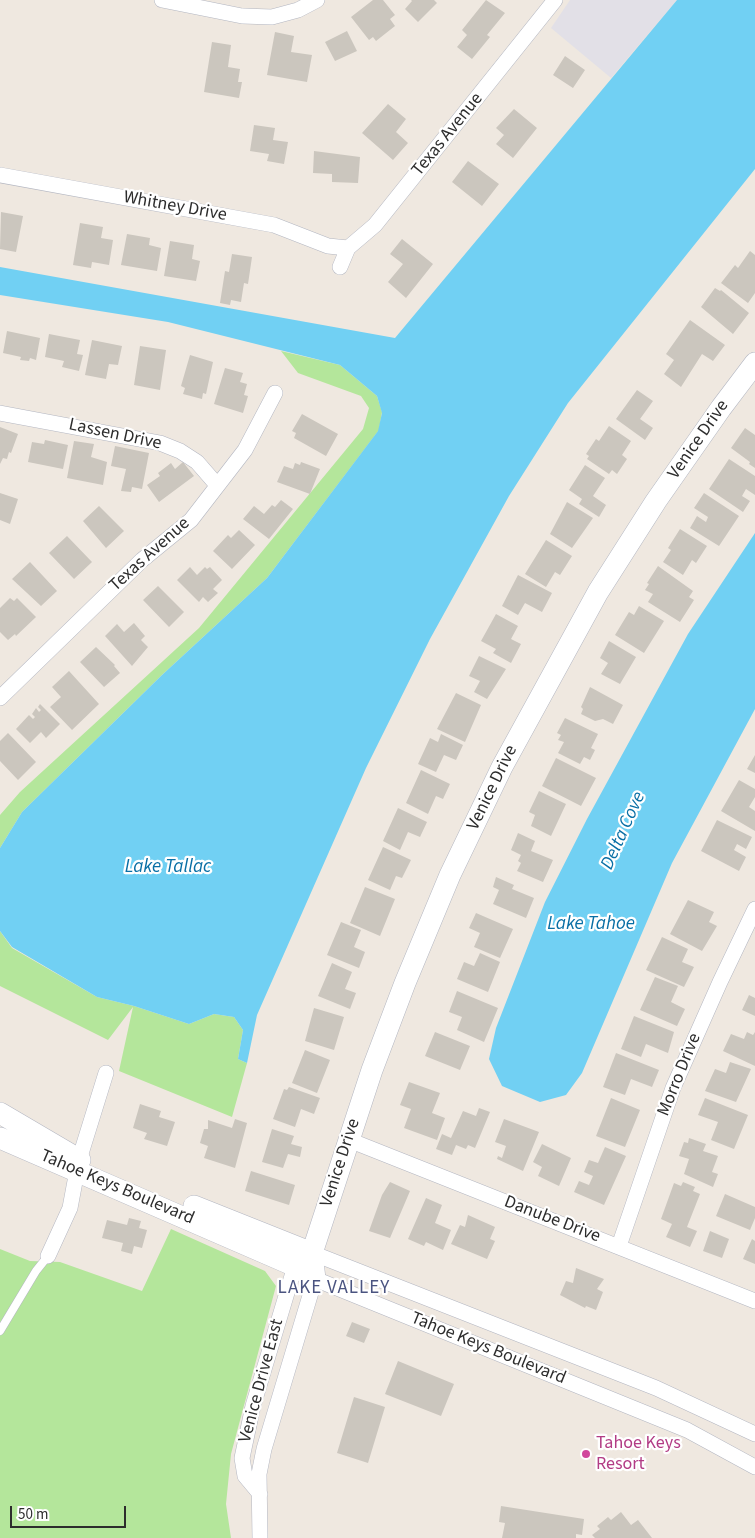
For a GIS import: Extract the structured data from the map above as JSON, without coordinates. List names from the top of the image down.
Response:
{
  "streets": {
    "street": [
      "Texas Avenue",
      "Whitney Drive",
      "Lassen Drive",
      "Venice Drive",
      "Morro Drive",
      "Tahoe Keys Boulevard",
      "Danube Drive",
      "Venice Drive East"
    ]
  },
  "crossings": [
    ["Texas Avenue", "Whitney Drive"],
    ["Texas Avenue", "Lassen Drive"],
    ["Venice Drive", "Tahoe Keys Boulevard"],
    ["Venice Drive", "Danube Drive"],
    ["Venice Drive", "Venice Drive East"],
    ["Morro Drive", "Danube Drive"],
    ["Tahoe Keys Boulevard", "Venice Drive East"]
  ],
  "districts": ["LAKE VALLEY"],
  "water": ["Delta Cove", "Lake Tallac", "Lake Tahoe"],
  "places": ["Tahoe Keys Resort"],
  "scale_bar": "50 m"
}
